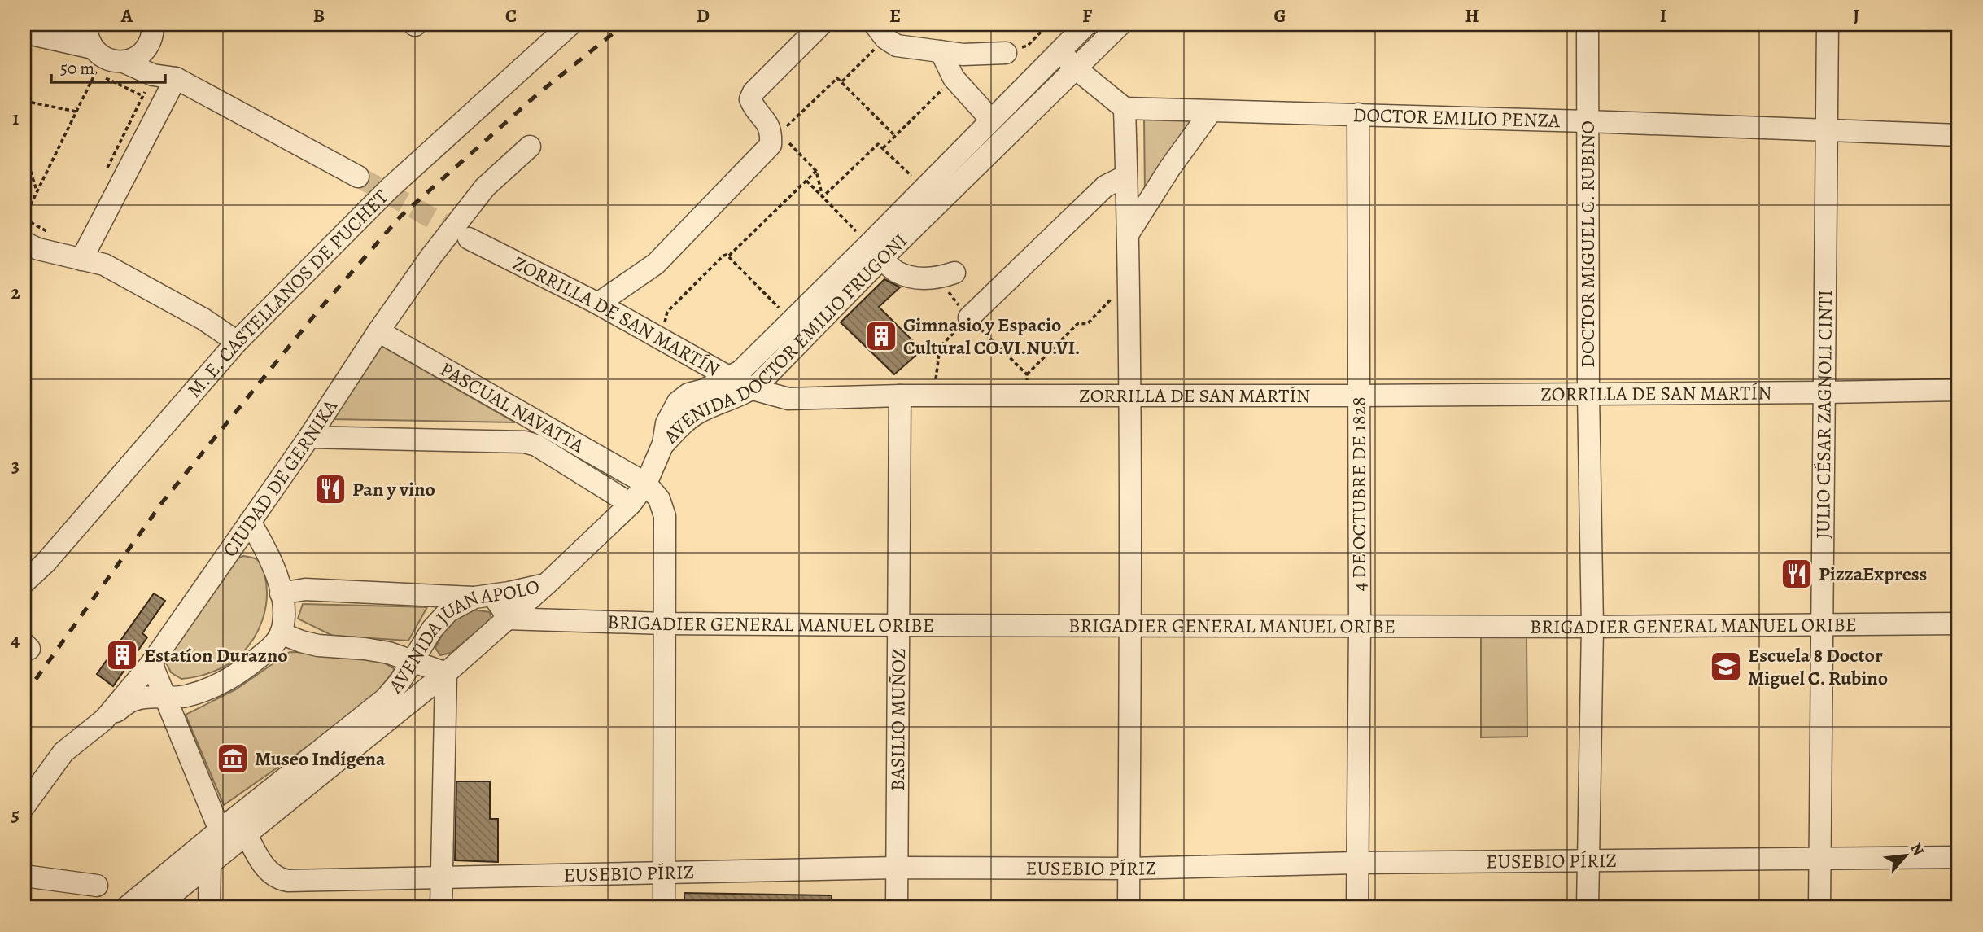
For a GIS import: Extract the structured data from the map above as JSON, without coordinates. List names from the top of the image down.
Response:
{
  "streets": {
    "street": [
      "DOCTOR EMILIO PENZA",
      "DOCTOR MIGUEL C. RUBINO",
      "M. E. CASTELLANOS DE PUCHET",
      "ZORRILLA DE SAN MARTÍN",
      "AVENIDA DOCTOR EMILIO FRUGONI",
      "PASCUAL NAVATTA",
      "JULIO CÉSAR ZAGNOLI CINTI",
      "CIUDAD DE GERNIKA",
      "4 DE OCTUBRE DE 1828",
      "BRIGADIER GENERAL MANUEL ORIBE",
      "AVENIDA JUAN APOLO",
      "BASILIO MUÑOZ",
      "EUSEBIO PÍRIZ"
    ]
  },
  "crossings": [
    ["DOCTOR EMILIO PENZA", "DOCTOR MIGUEL C. RUBINO"],
    ["DOCTOR EMILIO PENZA", "JULIO CÉSAR ZAGNOLI CINTI"],
    ["DOCTOR EMILIO PENZA", "4 DE OCTUBRE DE 1828"],
    ["DOCTOR MIGUEL C. RUBINO", "ZORRILLA DE SAN MARTÍN"],
    ["DOCTOR MIGUEL C. RUBINO", "BRIGADIER GENERAL MANUEL ORIBE"],
    ["DOCTOR MIGUEL C. RUBINO", "EUSEBIO PÍRIZ"],
    ["ZORRILLA DE SAN MARTÍN", "AVENIDA DOCTOR EMILIO FRUGONI"],
    ["ZORRILLA DE SAN MARTÍN", "JULIO CÉSAR ZAGNOLI CINTI"],
    ["ZORRILLA DE SAN MARTÍN", "4 DE OCTUBRE DE 1828"],
    ["ZORRILLA DE SAN MARTÍN", "BASILIO MUÑOZ"],
    ["PASCUAL NAVATTA", "CIUDAD DE GERNIKA"],
    ["JULIO CÉSAR ZAGNOLI CINTI", "BRIGADIER GENERAL MANUEL ORIBE"],
    ["JULIO CÉSAR ZAGNOLI CINTI", "EUSEBIO PÍRIZ"],
    ["4 DE OCTUBRE DE 1828", "BRIGADIER GENERAL MANUEL ORIBE"],
    ["4 DE OCTUBRE DE 1828", "EUSEBIO PÍRIZ"],
    ["BRIGADIER GENERAL MANUEL ORIBE", "AVENIDA JUAN APOLO"],
    ["BRIGADIER GENERAL MANUEL ORIBE", "BASILIO MUÑOZ"],
    ["AVENIDA JUAN APOLO", "EUSEBIO PÍRIZ"],
    ["BASILIO MUÑOZ", "EUSEBIO PÍRIZ"]
  ],
  "places": {
    "building": ["Gimnasio y Espacio Cultural CO.VI.NU.VI.", "Estatíon Durazno"],
    "restaurant": ["Pan y vino", "PizzaExpress"],
    "school or university": ["Escuela 8 Doctor Miguel C. Rubino"],
    "museum": ["Museo Indígena"]
  },
  "scale_bar": "50 m",
  "north": "top right",
  "grid": {
    "columns": [
      "A",
      "B",
      "C",
      "D",
      "E",
      "F",
      "G",
      "H",
      "I",
      "J"
    ],
    "rows": [
      "1",
      "2",
      "3",
      "4",
      "5"
    ]
  }
}
